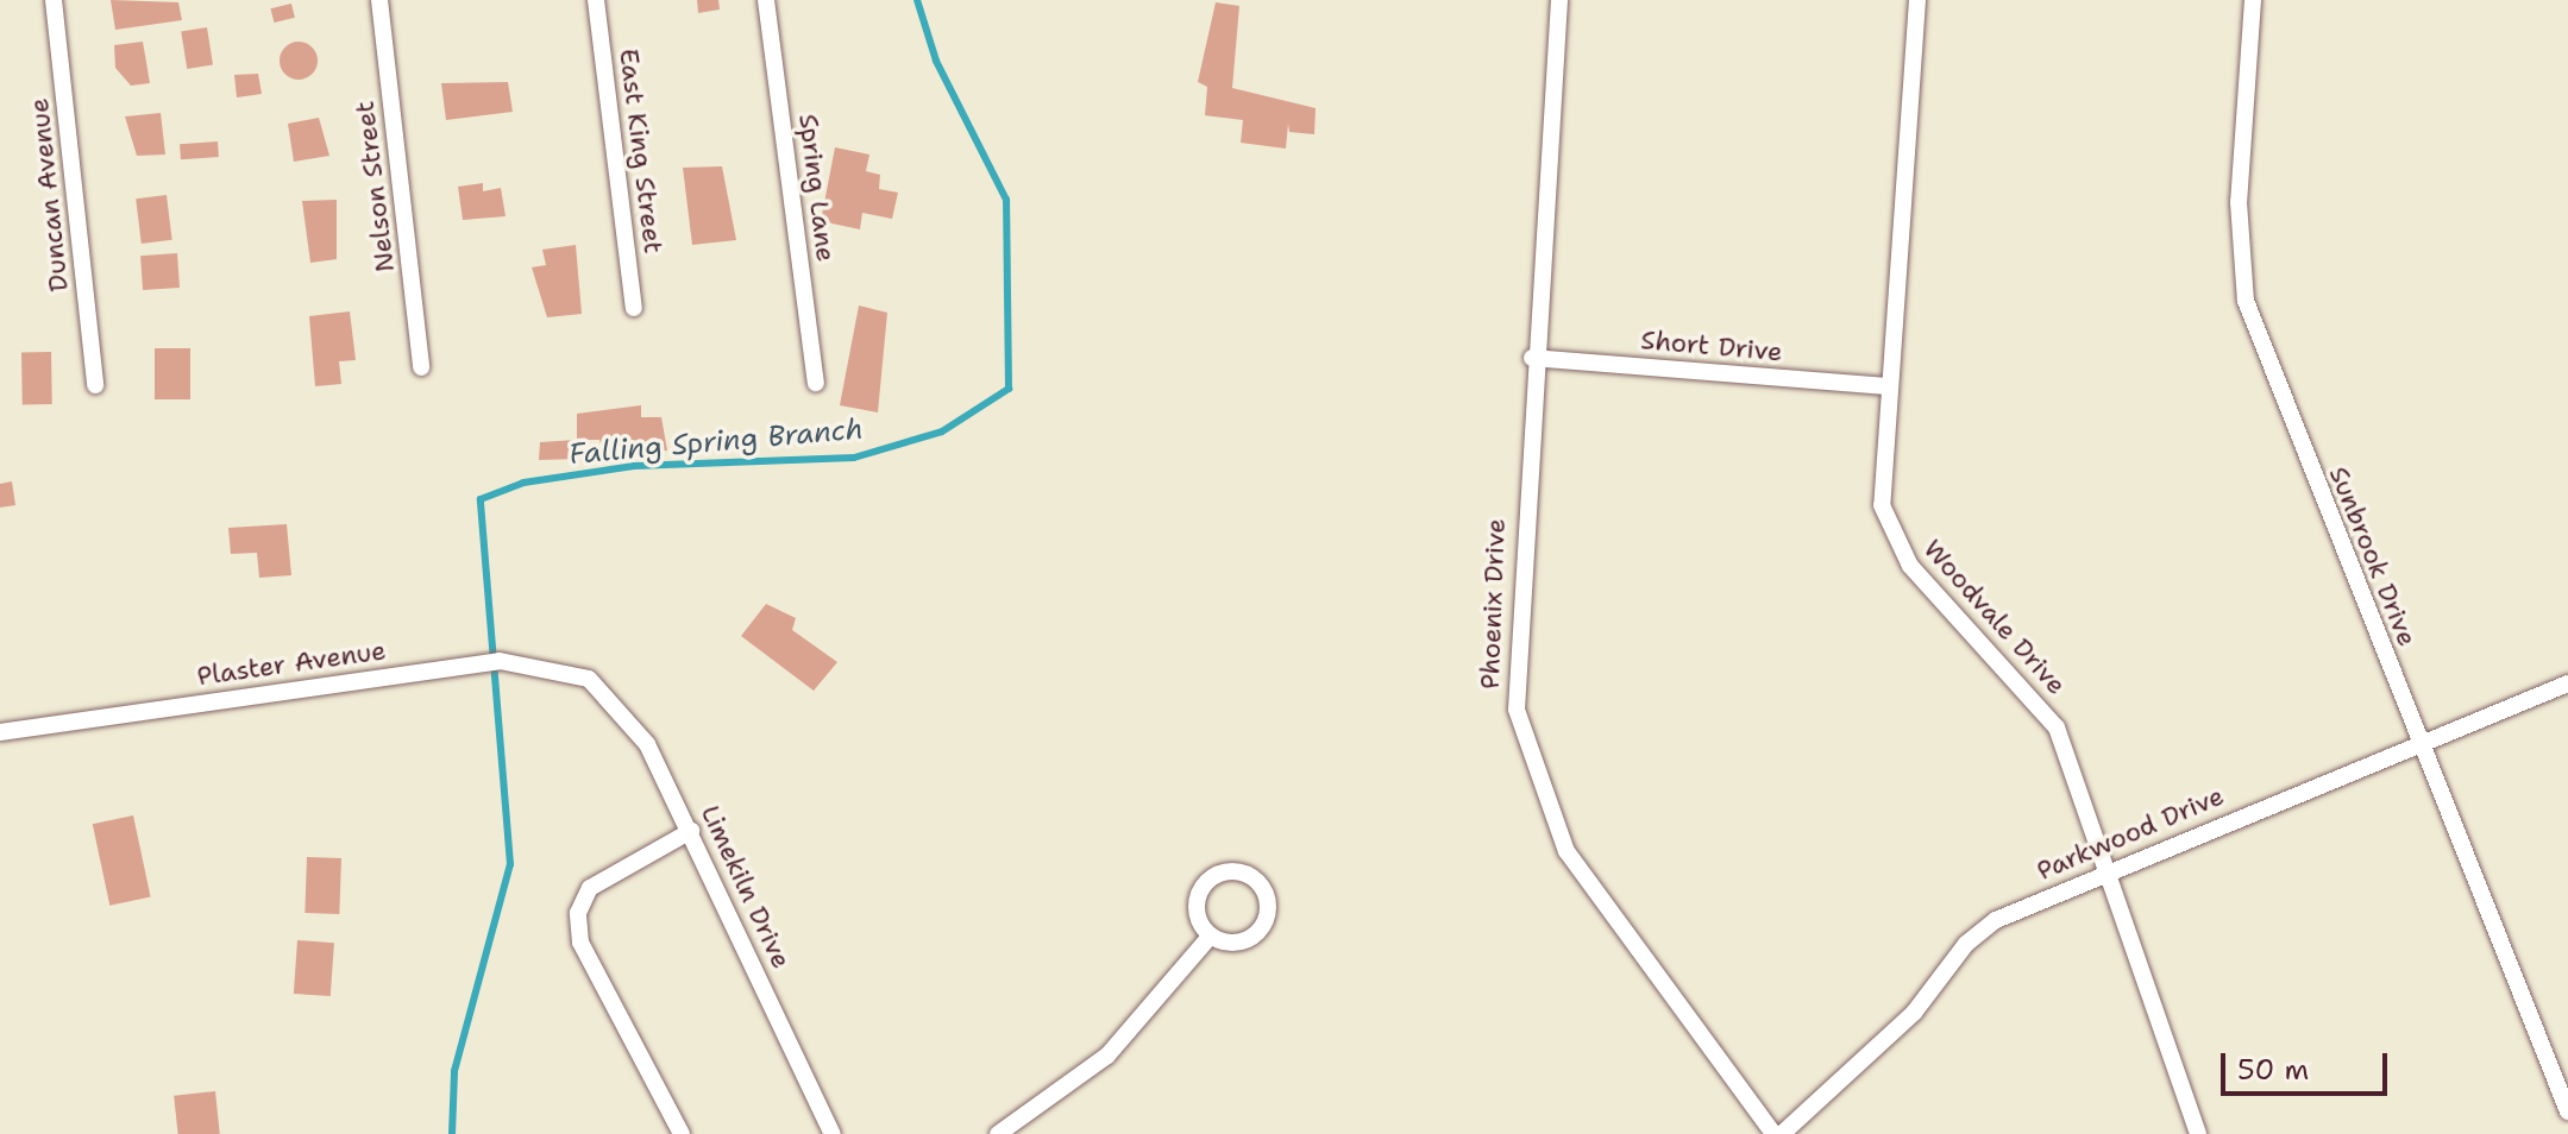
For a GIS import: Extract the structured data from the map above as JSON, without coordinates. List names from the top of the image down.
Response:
{
  "streets": {
    "street": [
      "East King Street",
      "Nelson Street",
      "Spring Lane",
      "Duncan Avenue",
      "Short Drive",
      "Sunbrook Drive",
      "Phoenix Drive",
      "Woodvale Drive",
      "Plaster Avenue",
      "Parkwood Drive",
      "Limekiln Drive"
    ]
  },
  "crossings": [
    ["Short Drive", "Phoenix Drive"],
    ["Short Drive", "Woodvale Drive"],
    ["Sunbrook Drive", "Parkwood Drive"],
    ["Woodvale Drive", "Parkwood Drive"],
    ["Plaster Avenue", "Limekiln Drive"]
  ],
  "water": ["Falling Spring Branch"],
  "scale_bar": "50 m"
}
